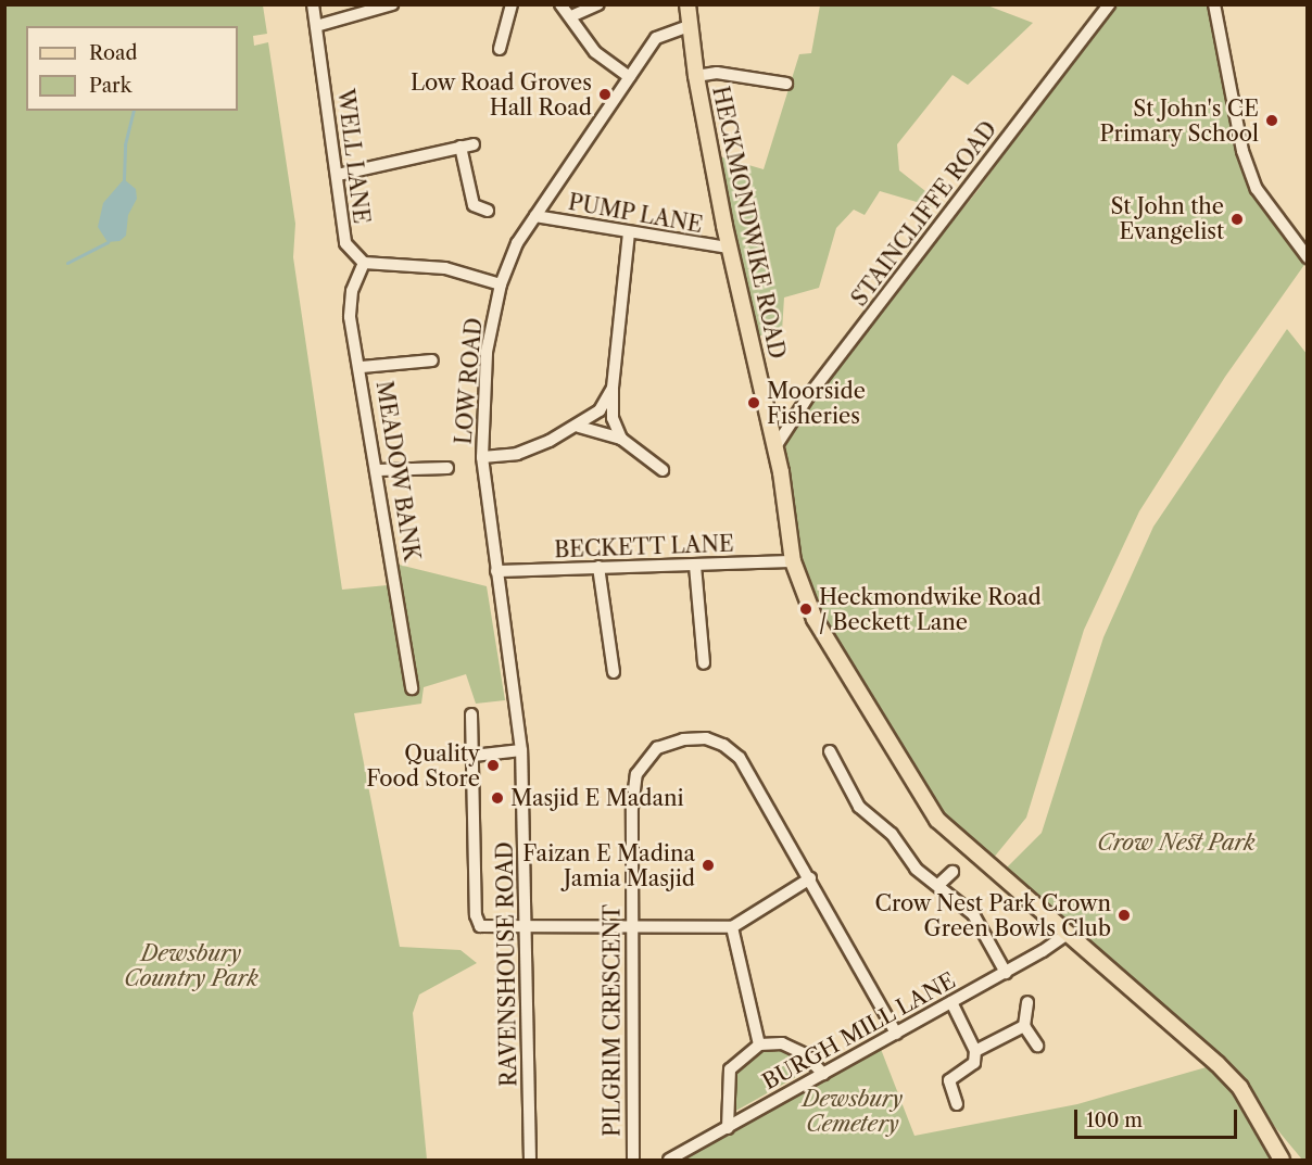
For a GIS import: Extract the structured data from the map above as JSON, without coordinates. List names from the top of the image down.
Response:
{
  "streets": {
    "main road": ["HECKMONDWIKE ROAD"],
    "street": [
      "WELL LANE",
      "PUMP LANE",
      "STAINCLIFFE ROAD",
      "LOW ROAD",
      "MEADOW BANK",
      "BECKETT LANE",
      "RAVENSHOUSE ROAD",
      "PILGRIM CRESCENT",
      "BURGH MILL LANE"
    ]
  },
  "crossings": [
    ["WELL LANE", "MEADOW BANK"],
    ["PUMP LANE", "HECKMONDWIKE ROAD"],
    ["PUMP LANE", "LOW ROAD"],
    ["STAINCLIFFE ROAD", "HECKMONDWIKE ROAD"],
    ["HECKMONDWIKE ROAD", "LOW ROAD"],
    ["HECKMONDWIKE ROAD", "BECKETT LANE"],
    ["HECKMONDWIKE ROAD", "BURGH MILL LANE"],
    ["LOW ROAD", "BECKETT LANE"],
    ["LOW ROAD", "RAVENSHOUSE ROAD"],
    ["PILGRIM CRESCENT", "BURGH MILL LANE"]
  ],
  "parks": ["Crow Nest Park", "Dewsbury Country Park", "Dewsbury Cemetery"],
  "places": [
    "Low Road Groves Hall Road",
    "St John's CE Primary School",
    "St John the Evangelist",
    "Moorside Fisheries",
    "Heckmondwike Road / Beckett Lane",
    "Quality Food Store",
    "Masjid E Madani",
    "Faizan E Madina Jamia Masjid",
    "Crow Nest Park Crown Green Bowls Club"
  ],
  "legend": ["Road", "Park"],
  "scale_bar": "100 m"
}
